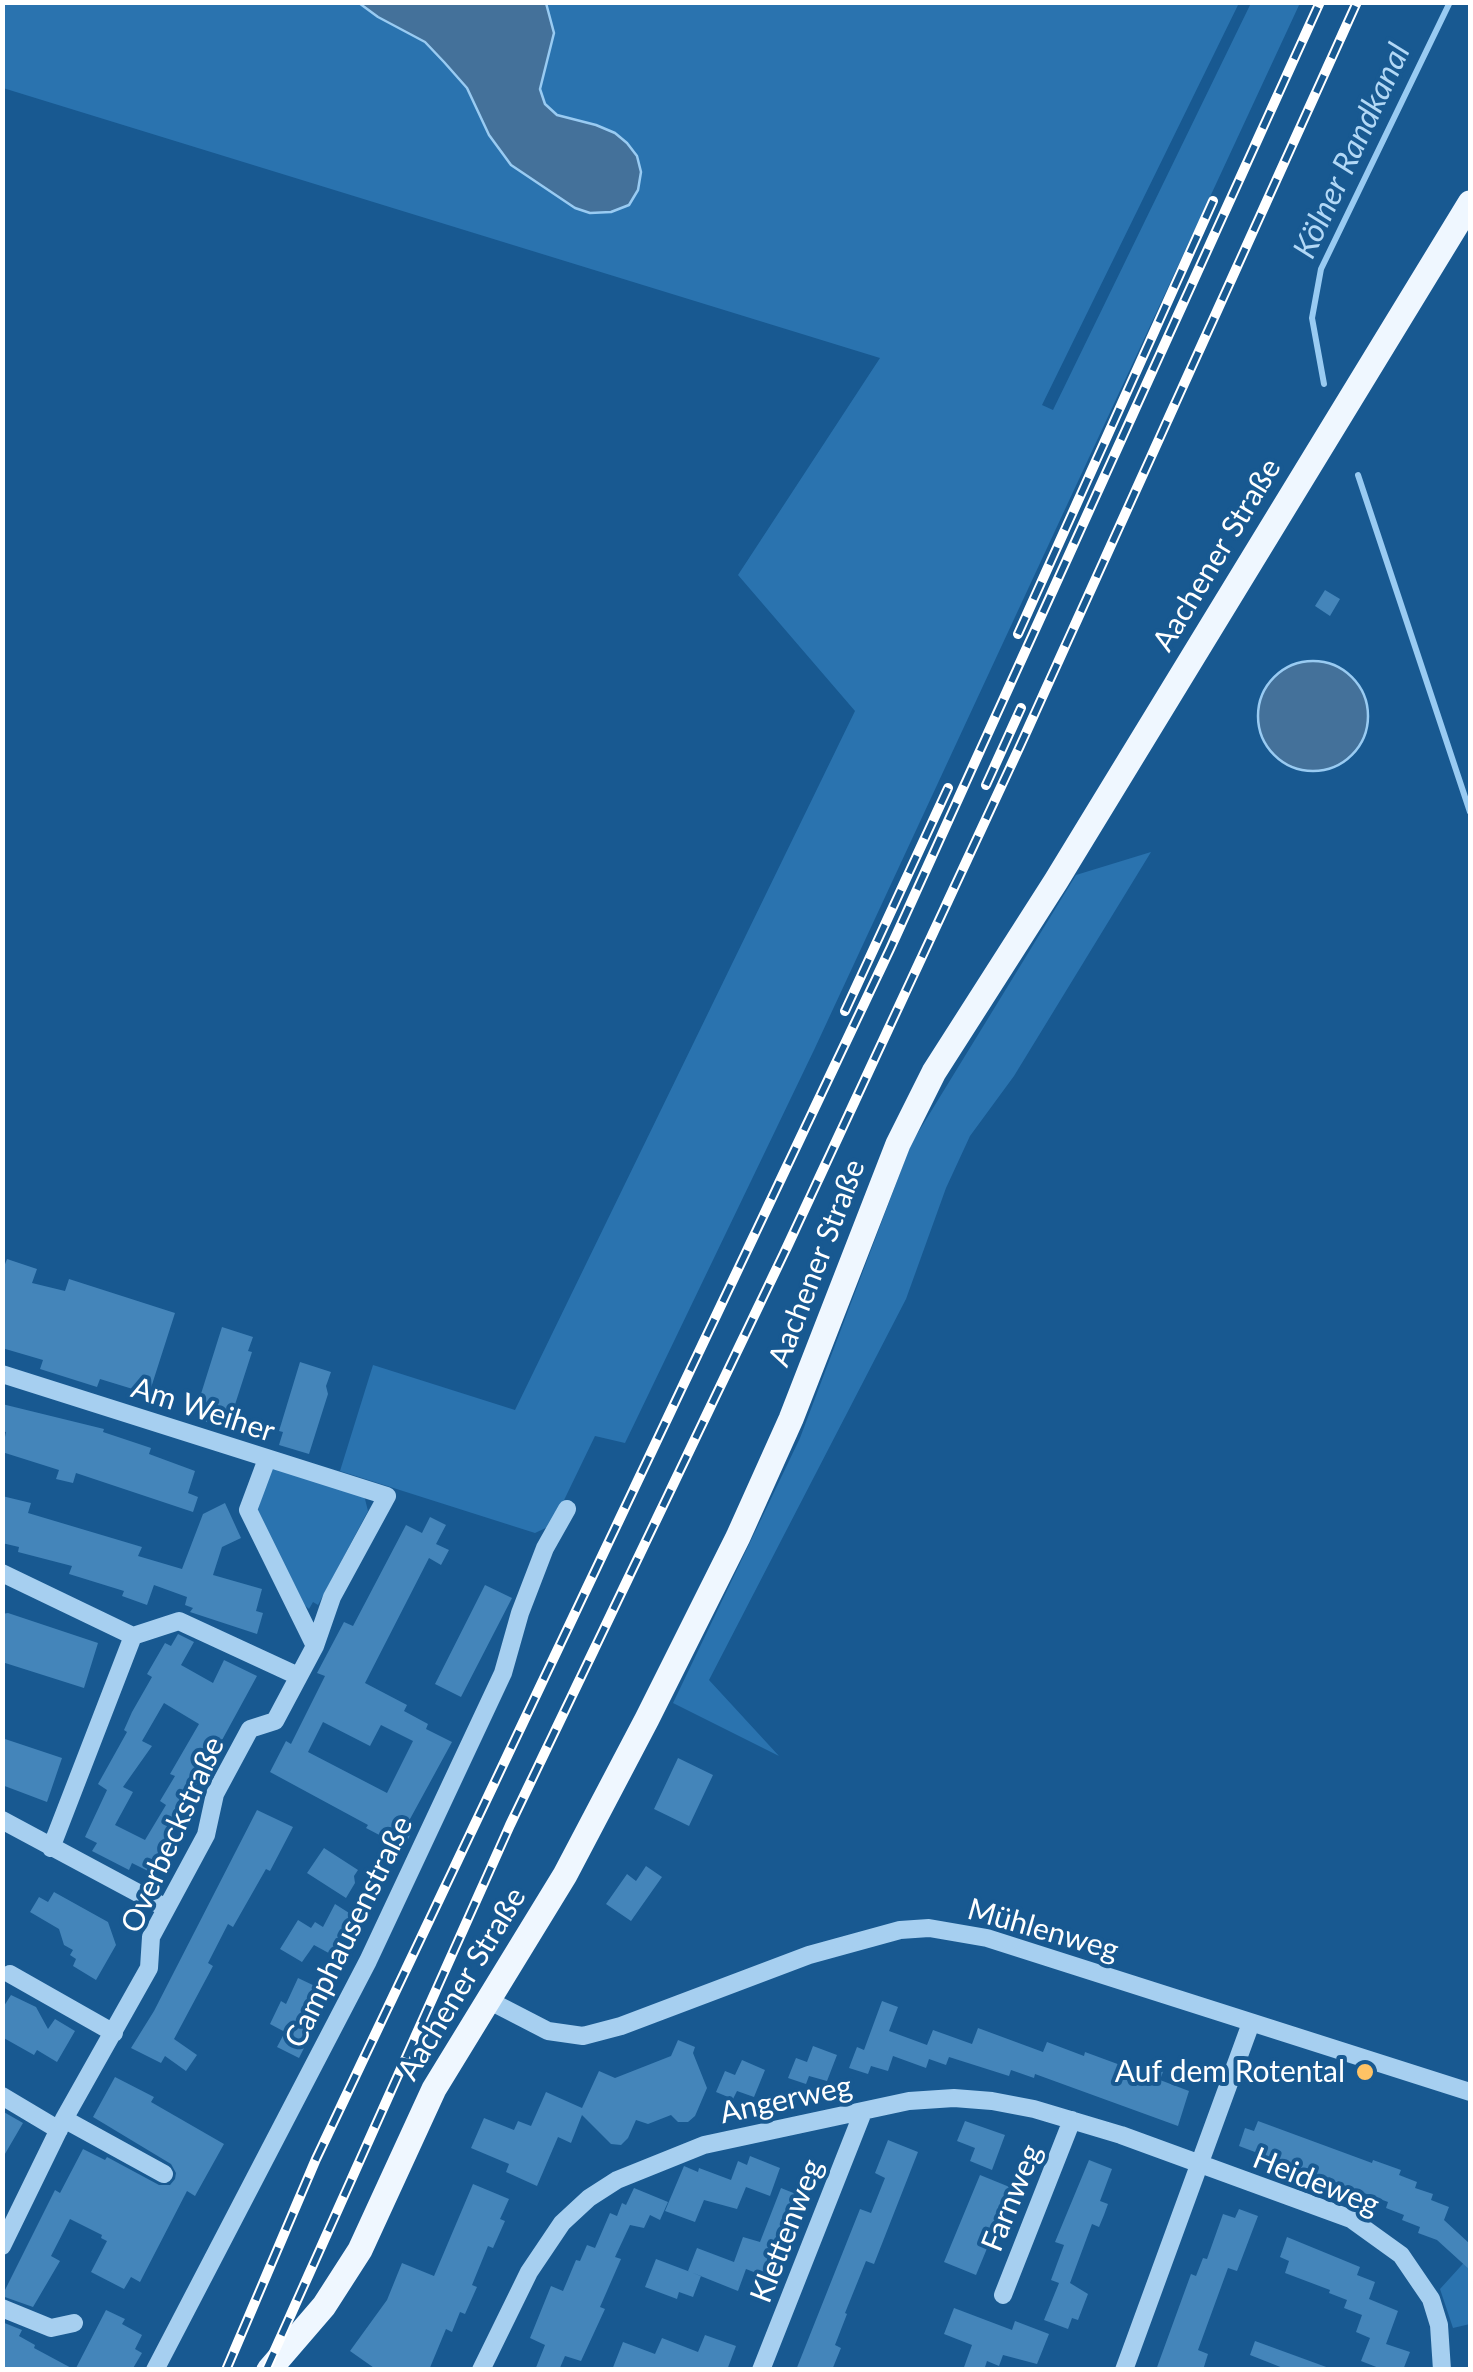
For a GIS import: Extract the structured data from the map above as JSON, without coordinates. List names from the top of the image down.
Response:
{
  "streets": {
    "main road": ["Aachener Straße"],
    "street": [
      "Am Weiher",
      "Overbeckstraße",
      "Mühlenweg",
      "Camphausenstraße",
      "Angerweg",
      "Heideweg",
      "Farnweg",
      "Klettenweg"
    ]
  },
  "crossings": [
    ["Aachener Straße", "Mühlenweg"],
    ["Am Weiher", "Overbeckstraße"],
    ["Angerweg", "Heideweg"],
    ["Angerweg", "Farnweg"],
    ["Angerweg", "Klettenweg"]
  ],
  "water": ["Kölner Randkanal"],
  "places": ["Auf dem Rotental"]
}
